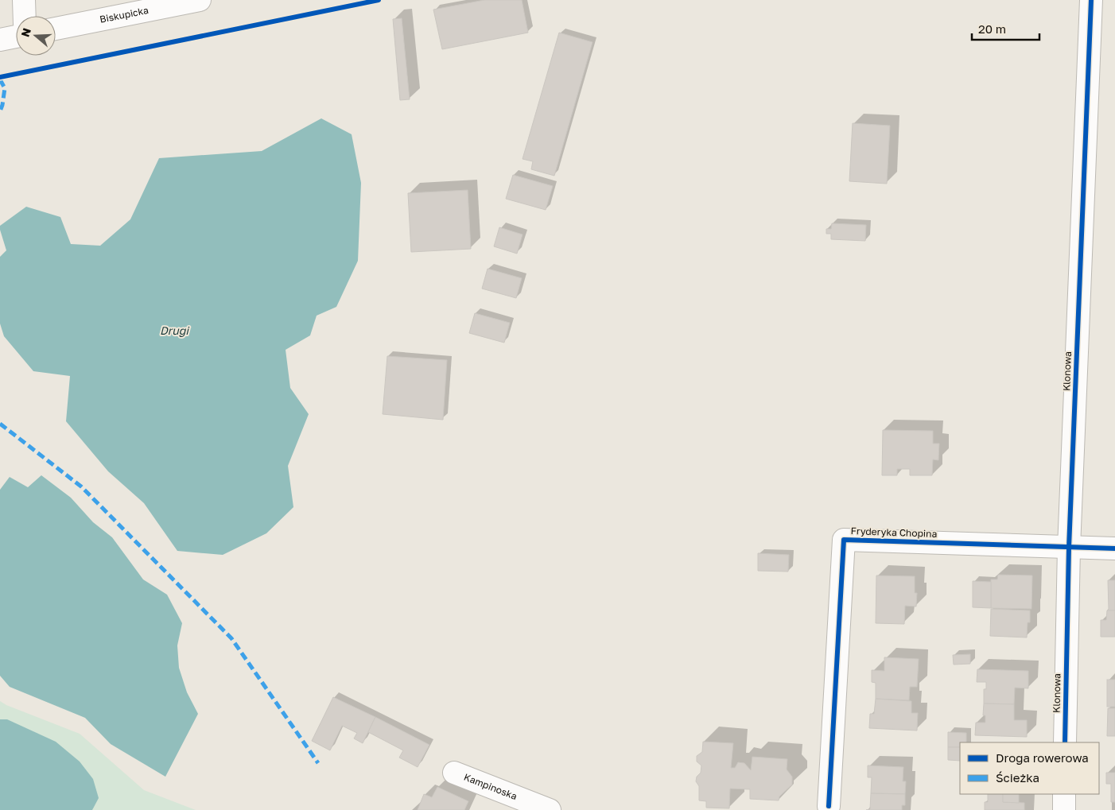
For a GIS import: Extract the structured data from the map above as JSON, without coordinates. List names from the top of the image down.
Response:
{
  "streets": {
    "street": [
      "Biskupicka",
      "Klonowa",
      "Fryderyka Chopina",
      "Kampinoska"
    ]
  },
  "crossings": [
    ["Klonowa", "Fryderyka Chopina"]
  ],
  "water": ["Drugi"],
  "legend": ["Droga rowerowa", "Ścieżka"],
  "scale_bar": "20 m",
  "north": "left"
}
